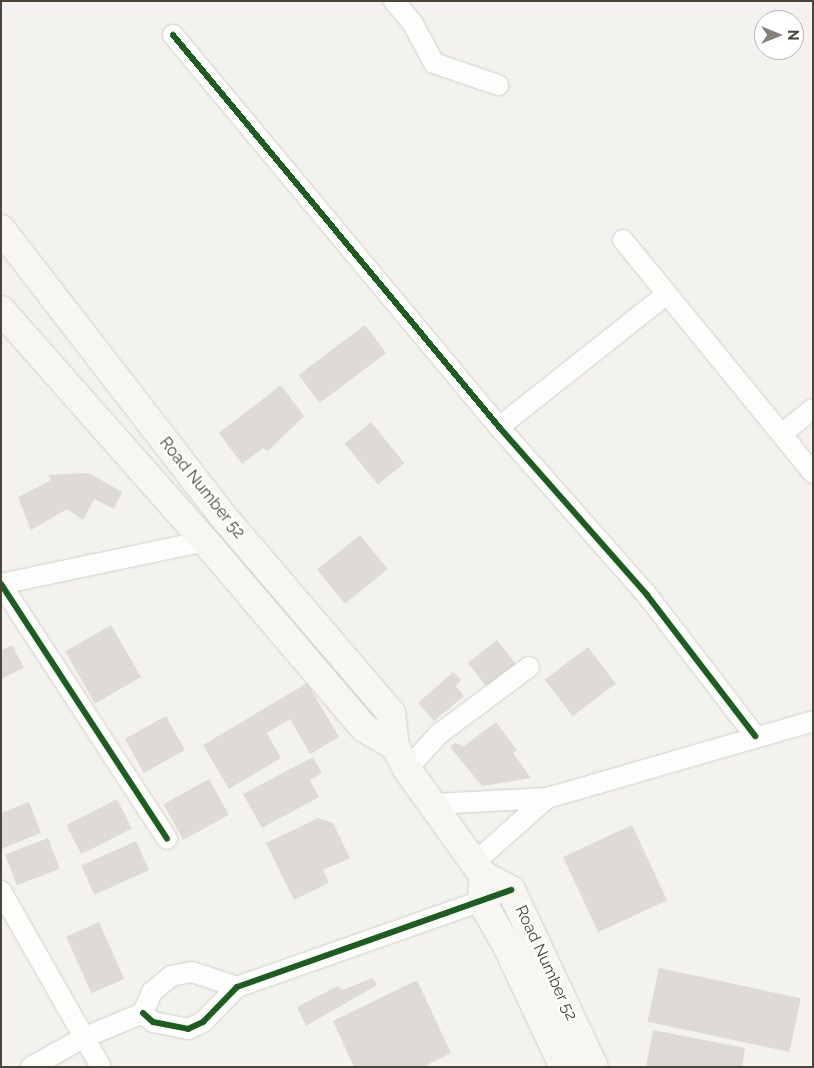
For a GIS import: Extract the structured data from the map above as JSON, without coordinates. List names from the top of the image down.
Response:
{
  "streets": {
    "main road": ["Road Number 52"]
  },
  "north": "right"
}
